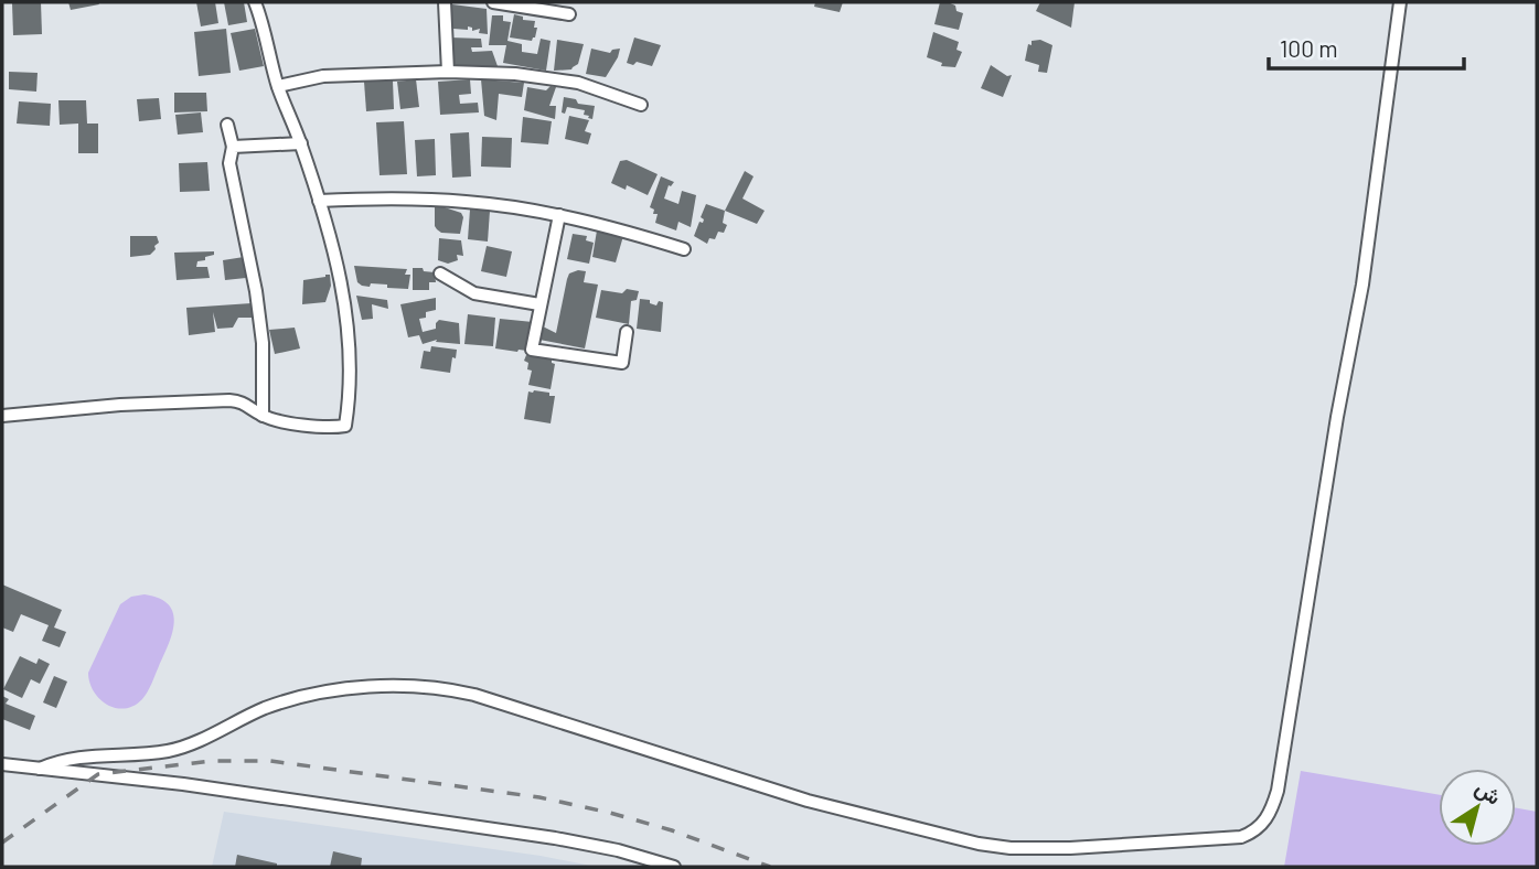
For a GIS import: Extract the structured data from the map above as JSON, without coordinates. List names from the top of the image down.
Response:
{
  "scale_bar": "100 m",
  "north": "top right"
}
